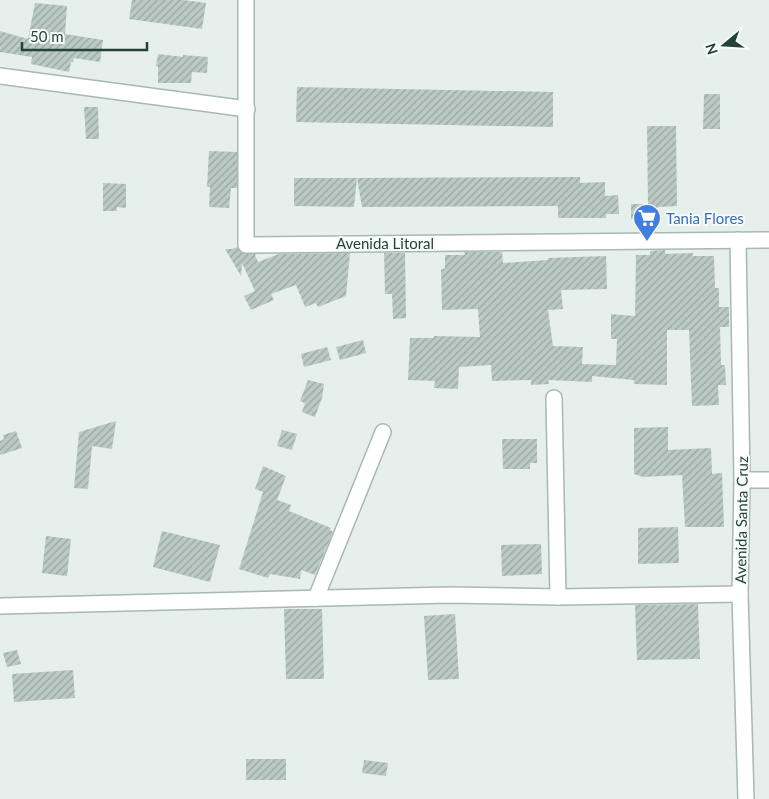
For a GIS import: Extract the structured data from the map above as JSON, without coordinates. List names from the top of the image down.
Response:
{
  "streets": {
    "street": ["Avenida Litoral", "Avenida Santa Cruz"]
  },
  "crossings": [
    ["Avenida Litoral", "Avenida Santa Cruz"]
  ],
  "places": {
    "supermarket": ["Tania Flores"]
  },
  "scale_bar": "50 m",
  "north": "left"
}
